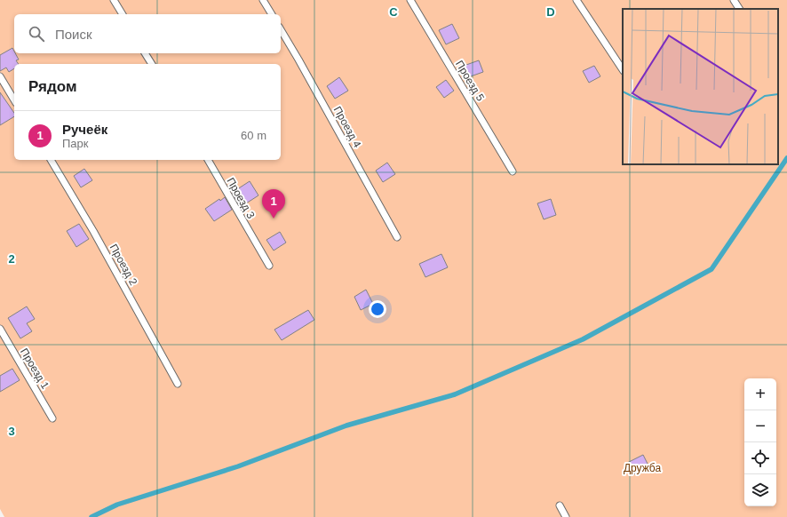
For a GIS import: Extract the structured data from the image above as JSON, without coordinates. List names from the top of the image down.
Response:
{
  "streets": {
    "lane": [
      "Проезд 5",
      "Проезд 4",
      "Проезд 3",
      "Проезд 2",
      "Проезд 1"
    ]
  },
  "parks": ["Дружба"],
  "page": {
    "search": "Поиск",
    "heading": "Рядом",
    "list": [
      {
        "mark": "1",
        "name": "Ручеёк",
        "note": "Парк",
        "value": "60 m"
      }
    ],
    "pins": "1",
    "map_buttons": ["+", "−"]
  },
  "grid": {
    "columns": ["C", "D"],
    "rows": ["2", "3"]
  }
}
